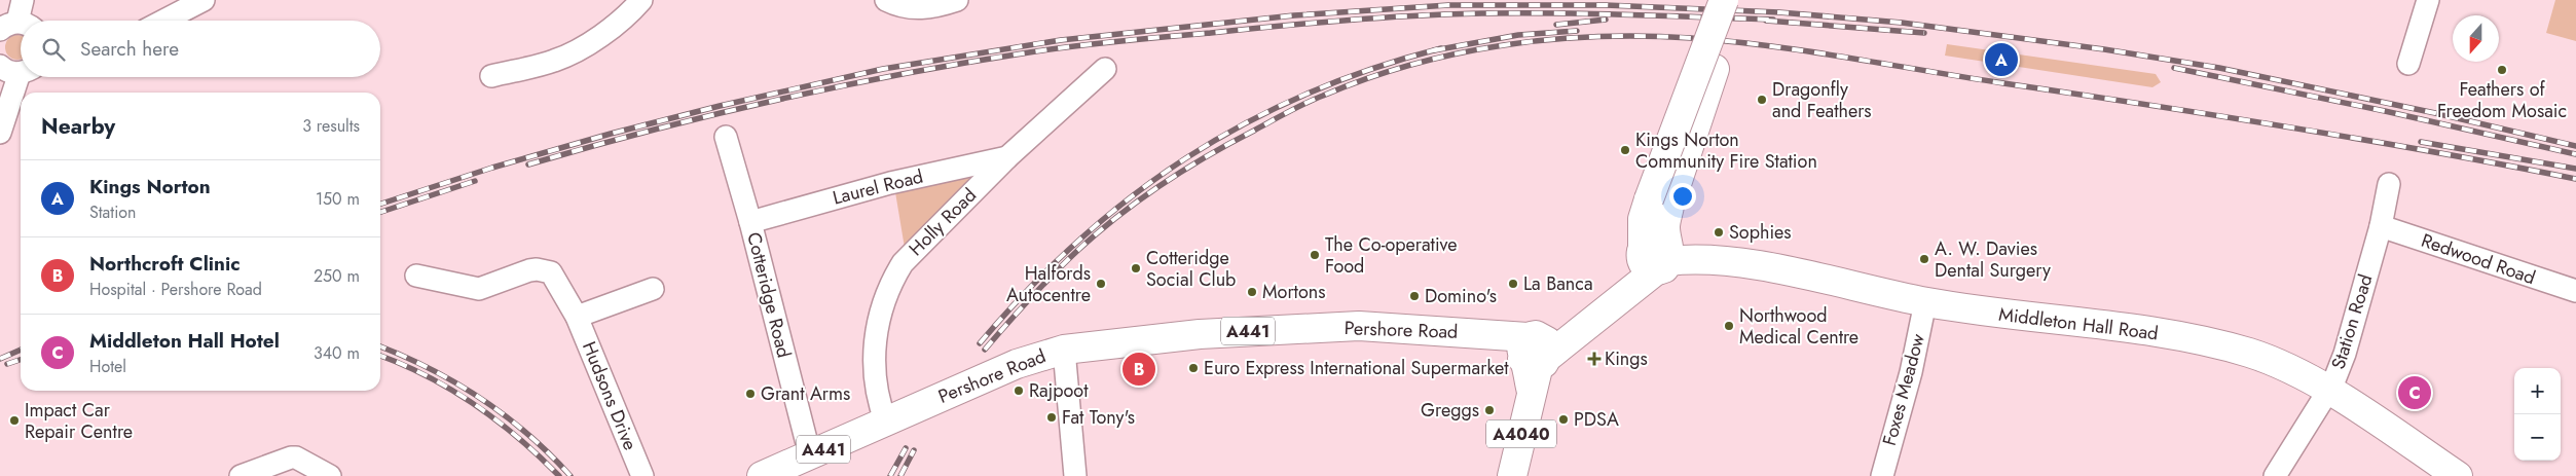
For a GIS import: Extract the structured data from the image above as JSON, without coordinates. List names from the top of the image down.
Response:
{
  "streets": {
    "main road": [
      "Middleton Hall Road",
      "Pershore Road",
      "A441",
      "A4040"
    ],
    "street": [
      "Laurel Road",
      "Holly Road",
      "Redwood Road",
      "Cotteridge Road",
      "Station Road",
      "Foxes Meadow",
      "Hudsons Drive"
    ]
  },
  "crossings": [
    ["Laurel Road", "Holly Road"],
    ["Laurel Road", "Cotteridge Road"],
    ["Holly Road", "Pershore Road"],
    ["Redwood Road", "Station Road"],
    ["Cotteridge Road", "Pershore Road"],
    ["Station Road", "Middleton Hall Road"],
    ["Middleton Hall Road", "Foxes Meadow"],
    ["Pershore Road", "A4040"]
  ],
  "places": {
    "other": [
      "Feathers of Freedom Mosaic",
      "Dragonfly and Feathers",
      "Kings Norton Community Fire Station",
      "Sophies",
      "The Co-operative Food",
      "A. W. Davies Dental Surgery",
      "Cotteridge Social Club",
      "Halfords Autocentre",
      "La Banca",
      "Mortons",
      "Domino's",
      "Northwood Medical Centre",
      "Euro Express International Supermarket",
      "Rajpoot",
      "Grant Arms",
      "Greggs",
      "Fat Tony's",
      "PDSA",
      "Impact Car Repair Centre"
    ],
    "health": ["Kings"]
  },
  "north": "bottom",
  "page": {
    "search": "Search here",
    "pins": ["A", "B", "C"],
    "heading": ["Nearby", "3 results"],
    "list": [
      {
        "mark": "A",
        "name": "Kings Norton",
        "note": "Station",
        "value": "150 m"
      },
      {
        "mark": "B",
        "name": "Northcroft Clinic",
        "note": "Hospital · Pershore Road",
        "value": "250 m"
      },
      {
        "mark": "C",
        "name": "Middleton Hall Hotel",
        "note": "Hotel",
        "value": "340 m"
      }
    ],
    "map_buttons": ["+", "−"]
  }
}
